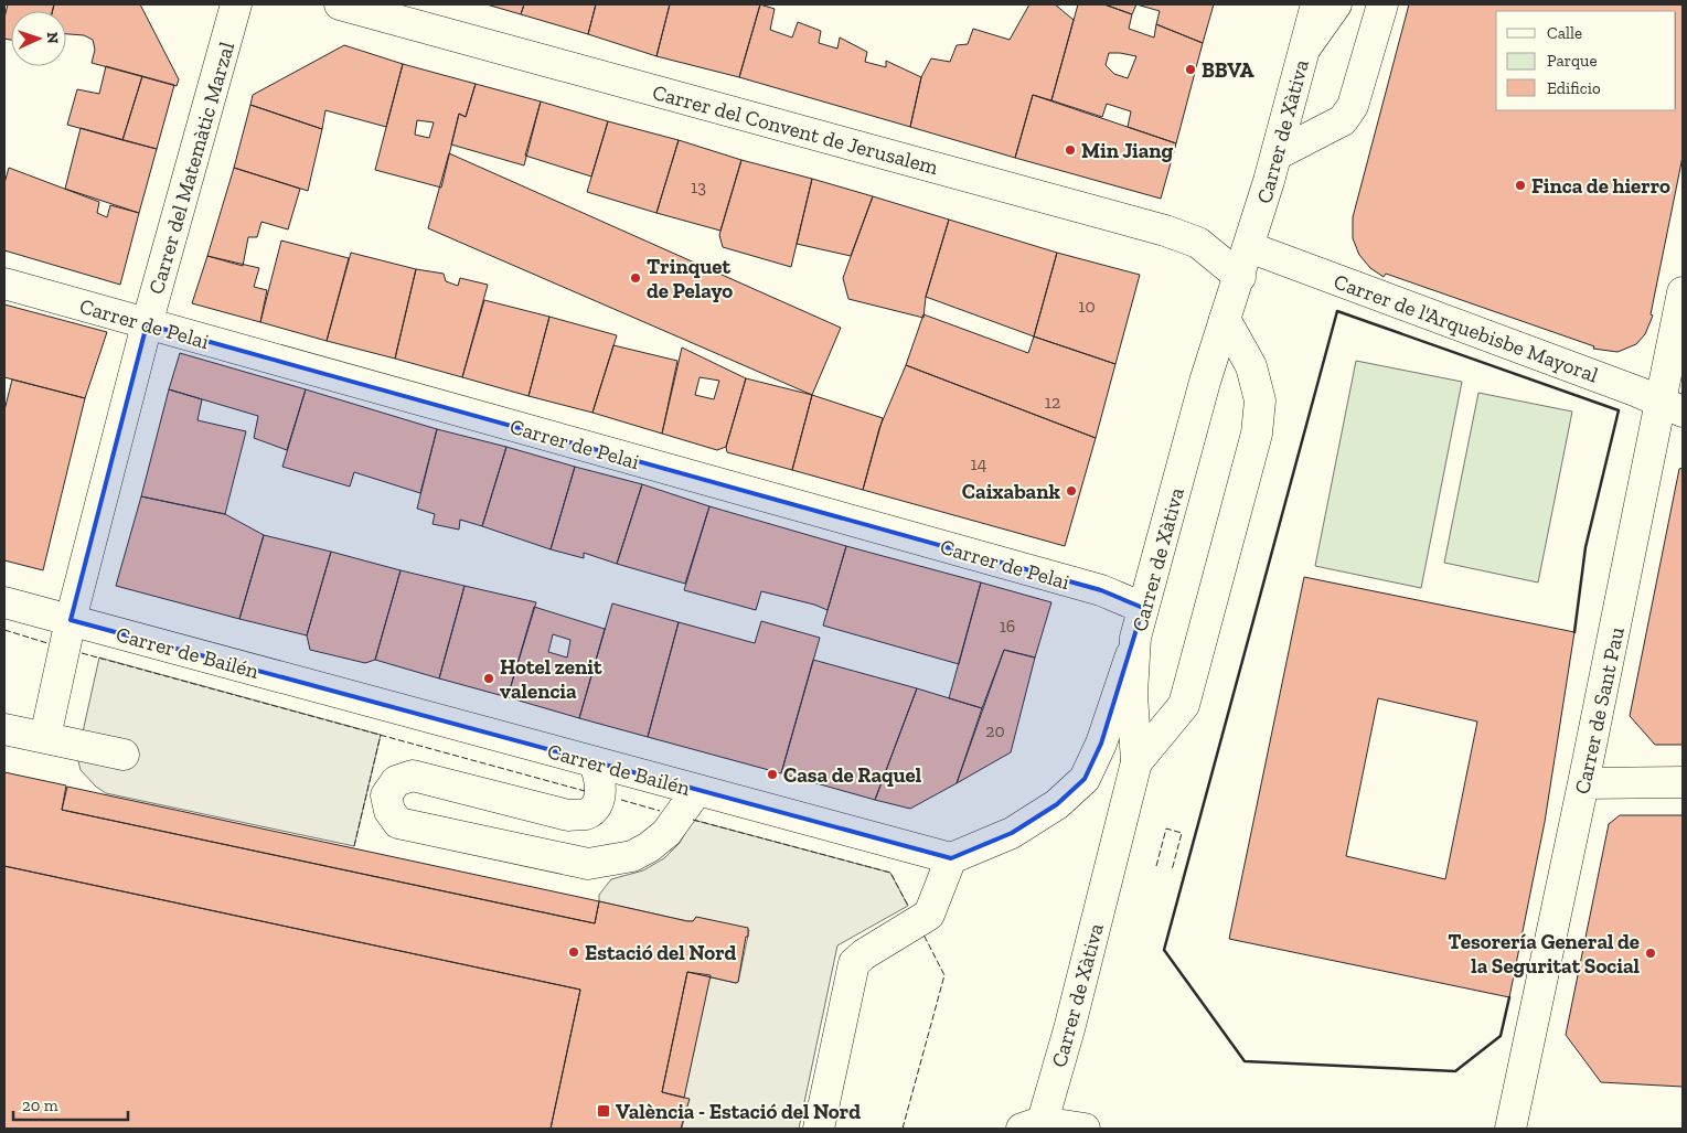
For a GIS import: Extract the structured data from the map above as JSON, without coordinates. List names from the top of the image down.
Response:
{
  "streets": {
    "street": [
      "Carrer del Convent de Jerusalem",
      "Carrer de Xàtiva",
      "Carrer del Matemàtic Marzal",
      "Carrer de Pelai",
      "Carrer de l'Arquebisbe Mayoral",
      "Carrer de Bailén",
      "Carrer de Sant Pau"
    ]
  },
  "crossings": [
    ["Carrer del Convent de Jerusalem", "Carrer de Xàtiva"],
    ["Carrer de Xàtiva", "Carrer de Pelai"],
    ["Carrer de Xàtiva", "Carrer de l'Arquebisbe Mayoral"],
    ["Carrer del Matemàtic Marzal", "Carrer de Pelai"],
    ["Carrer del Matemàtic Marzal", "Carrer de Bailén"],
    ["Carrer de l'Arquebisbe Mayoral", "Carrer de Sant Pau"]
  ],
  "places": {
    "other": [
      "BBVA",
      "Min Jiang",
      "Finca de hierro",
      "Trinquet de Pelayo",
      "Caixabank",
      "Hotel zenit valencia",
      "Casa de Raquel",
      "Estació del Nord",
      "Tesorería General de la Seguritat Social"
    ],
    "transit": ["València - Estació del Nord"]
  },
  "house_numbers": [
    "13",
    "10",
    "12",
    "14",
    "16",
    "20"
  ],
  "legend": ["Calle", "Parque", "Edificio"],
  "scale_bar": "20 m",
  "north": "right"
}
